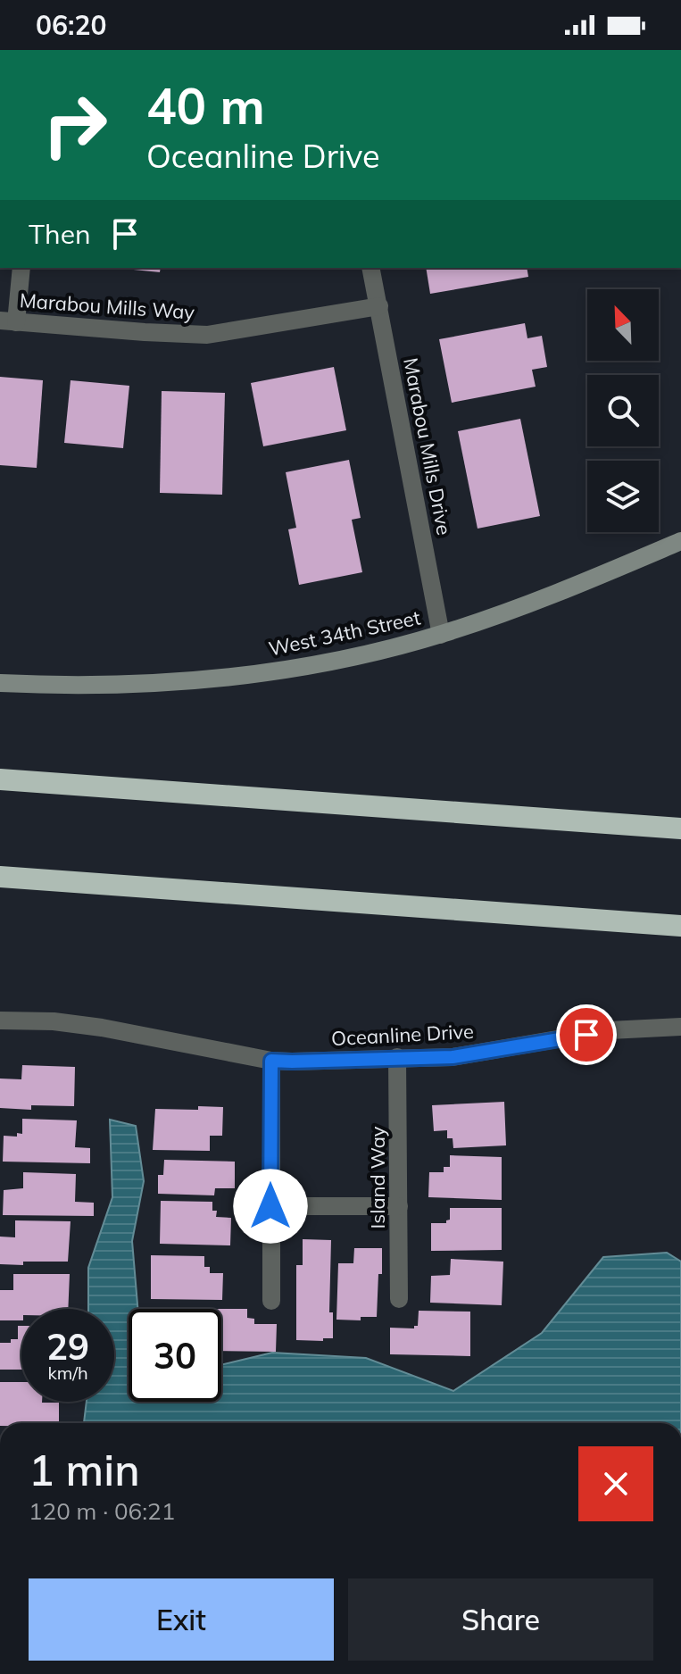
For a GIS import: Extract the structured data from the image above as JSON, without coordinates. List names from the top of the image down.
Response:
{
  "streets": {
    "street": [
      "Marabou Mills Way",
      "Marabou Mills Drive",
      "West 34th Street",
      "Oceanline Drive",
      "Island Way"
    ]
  },
  "crossings": [
    ["Marabou Mills Way", "Marabou Mills Drive"],
    ["Marabou Mills Drive", "West 34th Street"],
    ["Oceanline Drive", "Island Way"]
  ],
  "north": "top left",
  "page": {
    "status": "06:20",
    "turn": ["40 m", "Oceanline Drive"],
    "then": "Then",
    "speed": "29 km/h",
    "limit": "30",
    "heading": ["1 min", "120 m · 06:21"],
    "buttons": ["Exit", "Share"]
  }
}
